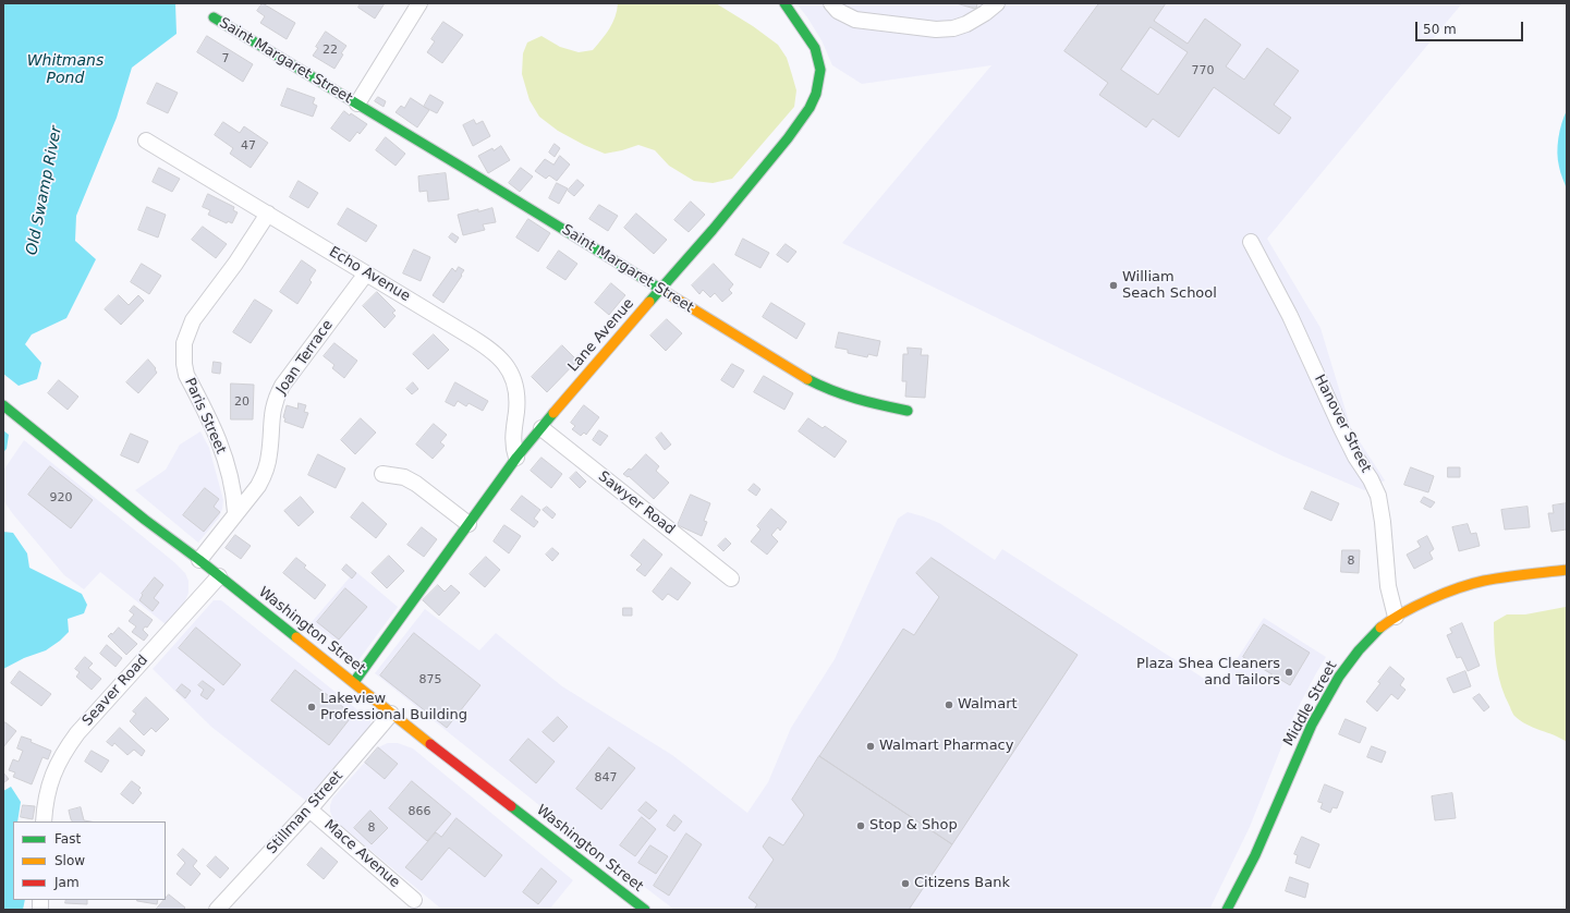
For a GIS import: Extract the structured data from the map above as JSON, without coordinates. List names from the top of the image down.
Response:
{
  "streets": {
    "street": [
      "Saint Margaret Street",
      "Echo Avenue",
      "Lane Avenue",
      "Joan Terrace",
      "Paris Street",
      "Hanover Street",
      "Sawyer Road",
      "Washington Street",
      "Seaver Road",
      "Middle Street",
      "Stillman Street",
      "Mace Avenue"
    ]
  },
  "crossings": [
    ["Saint Margaret Street", "Lane Avenue"],
    ["Echo Avenue", "Lane Avenue"],
    ["Echo Avenue", "Joan Terrace"],
    ["Echo Avenue", "Paris Street"],
    ["Lane Avenue", "Sawyer Road"],
    ["Lane Avenue", "Washington Street"],
    ["Joan Terrace", "Paris Street"],
    ["Joan Terrace", "Washington Street"],
    ["Hanover Street", "Middle Street"],
    ["Washington Street", "Seaver Road"],
    ["Washington Street", "Stillman Street"],
    ["Stillman Street", "Mace Avenue"]
  ],
  "water": ["Whitmans Pond", "Old Swamp River"],
  "places": [
    "William Seach School",
    "Plaza Shea Cleaners and Tailors",
    "Walmart",
    "Lakeview Professional Building",
    "Walmart Pharmacy",
    "Stop & Shop",
    "Citizens Bank"
  ],
  "house_numbers": [
    "22",
    "7",
    "770",
    "47",
    "20",
    "920",
    "8",
    "875",
    "847",
    "866",
    "8"
  ],
  "legend": ["Fast", "Slow", "Jam"],
  "scale_bar": "50 m"
}
